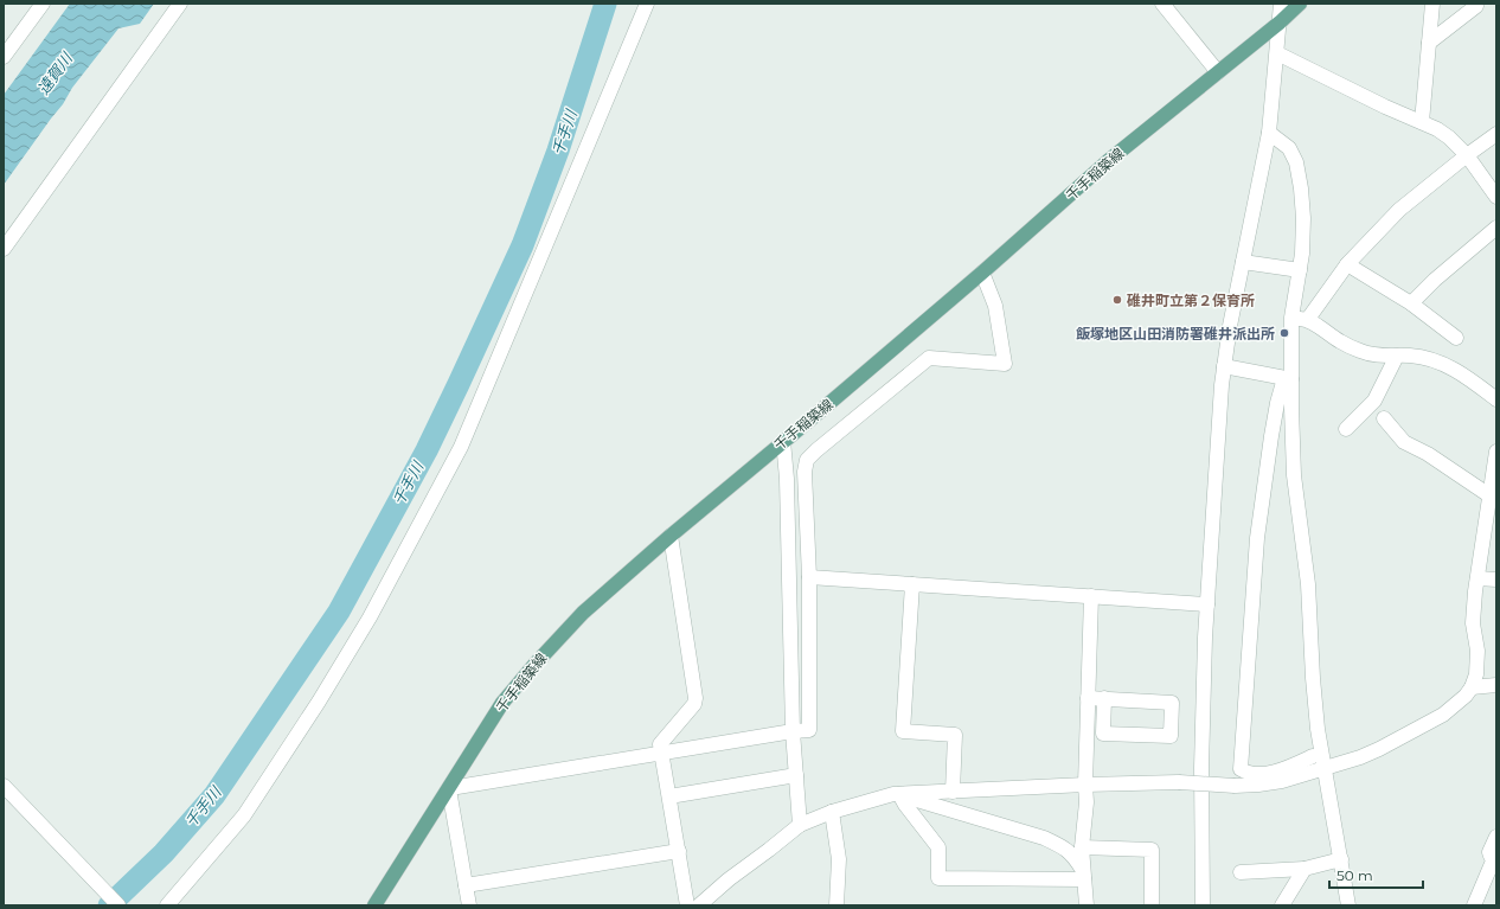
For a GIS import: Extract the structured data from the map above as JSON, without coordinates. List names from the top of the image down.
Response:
{
  "streets": {
    "main road": ["千手稲築線"]
  },
  "water": ["遠賀川", "千手川"],
  "places": ["碓井町立第２保育所", "飯塚地区山田消防署碓井派出所"],
  "scale_bar": "50 m"
}
